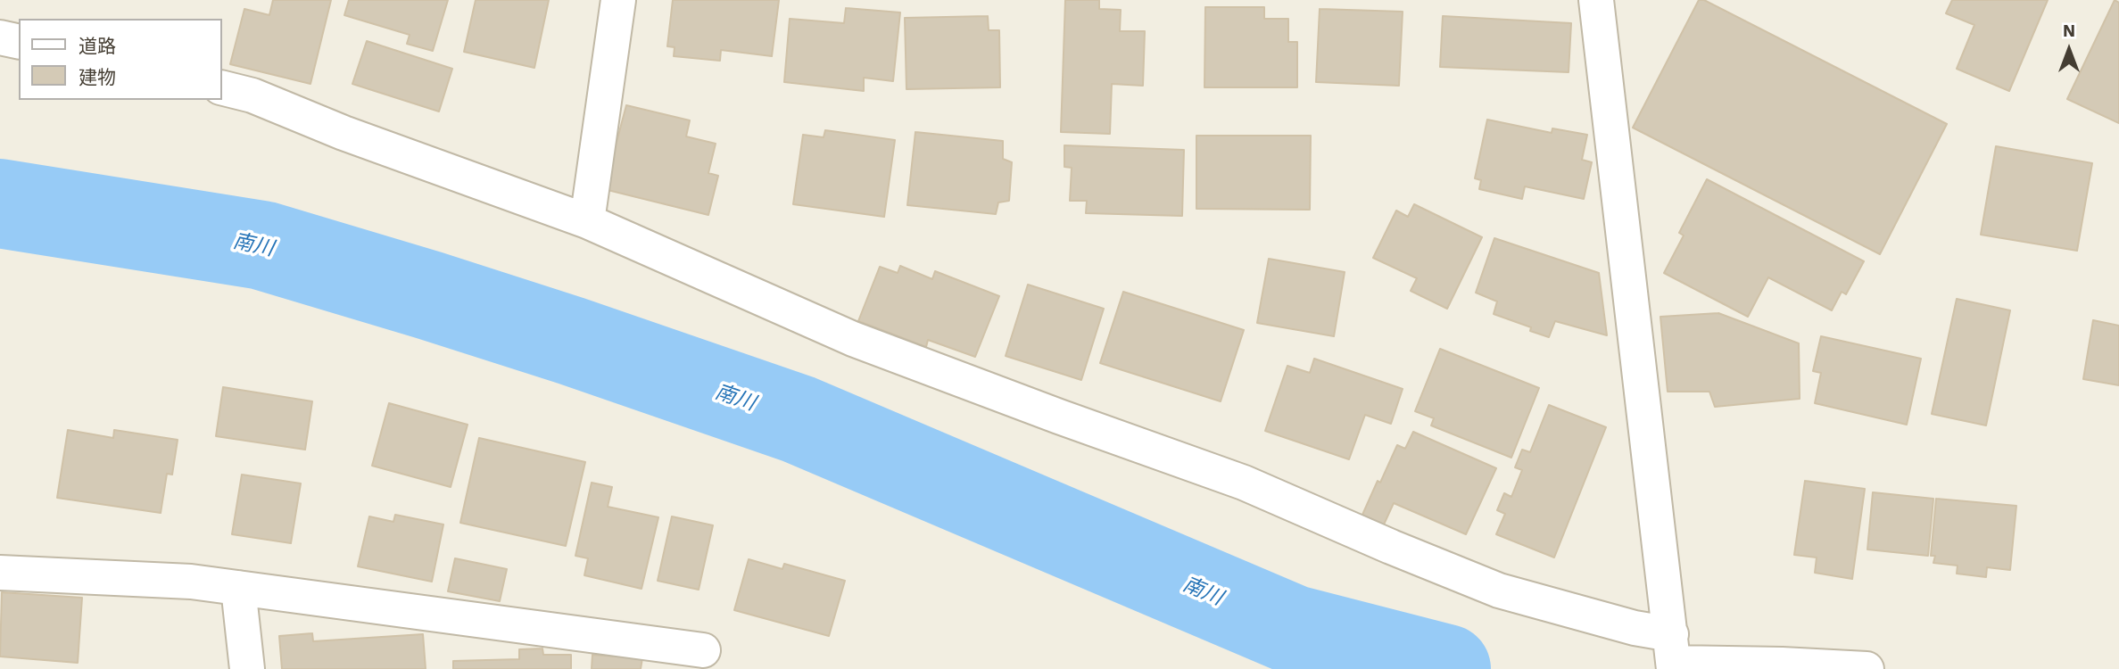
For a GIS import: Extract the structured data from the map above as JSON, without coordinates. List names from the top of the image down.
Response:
{
  "water": ["南川"],
  "legend": ["道路", "建物"],
  "north": "top"
}
